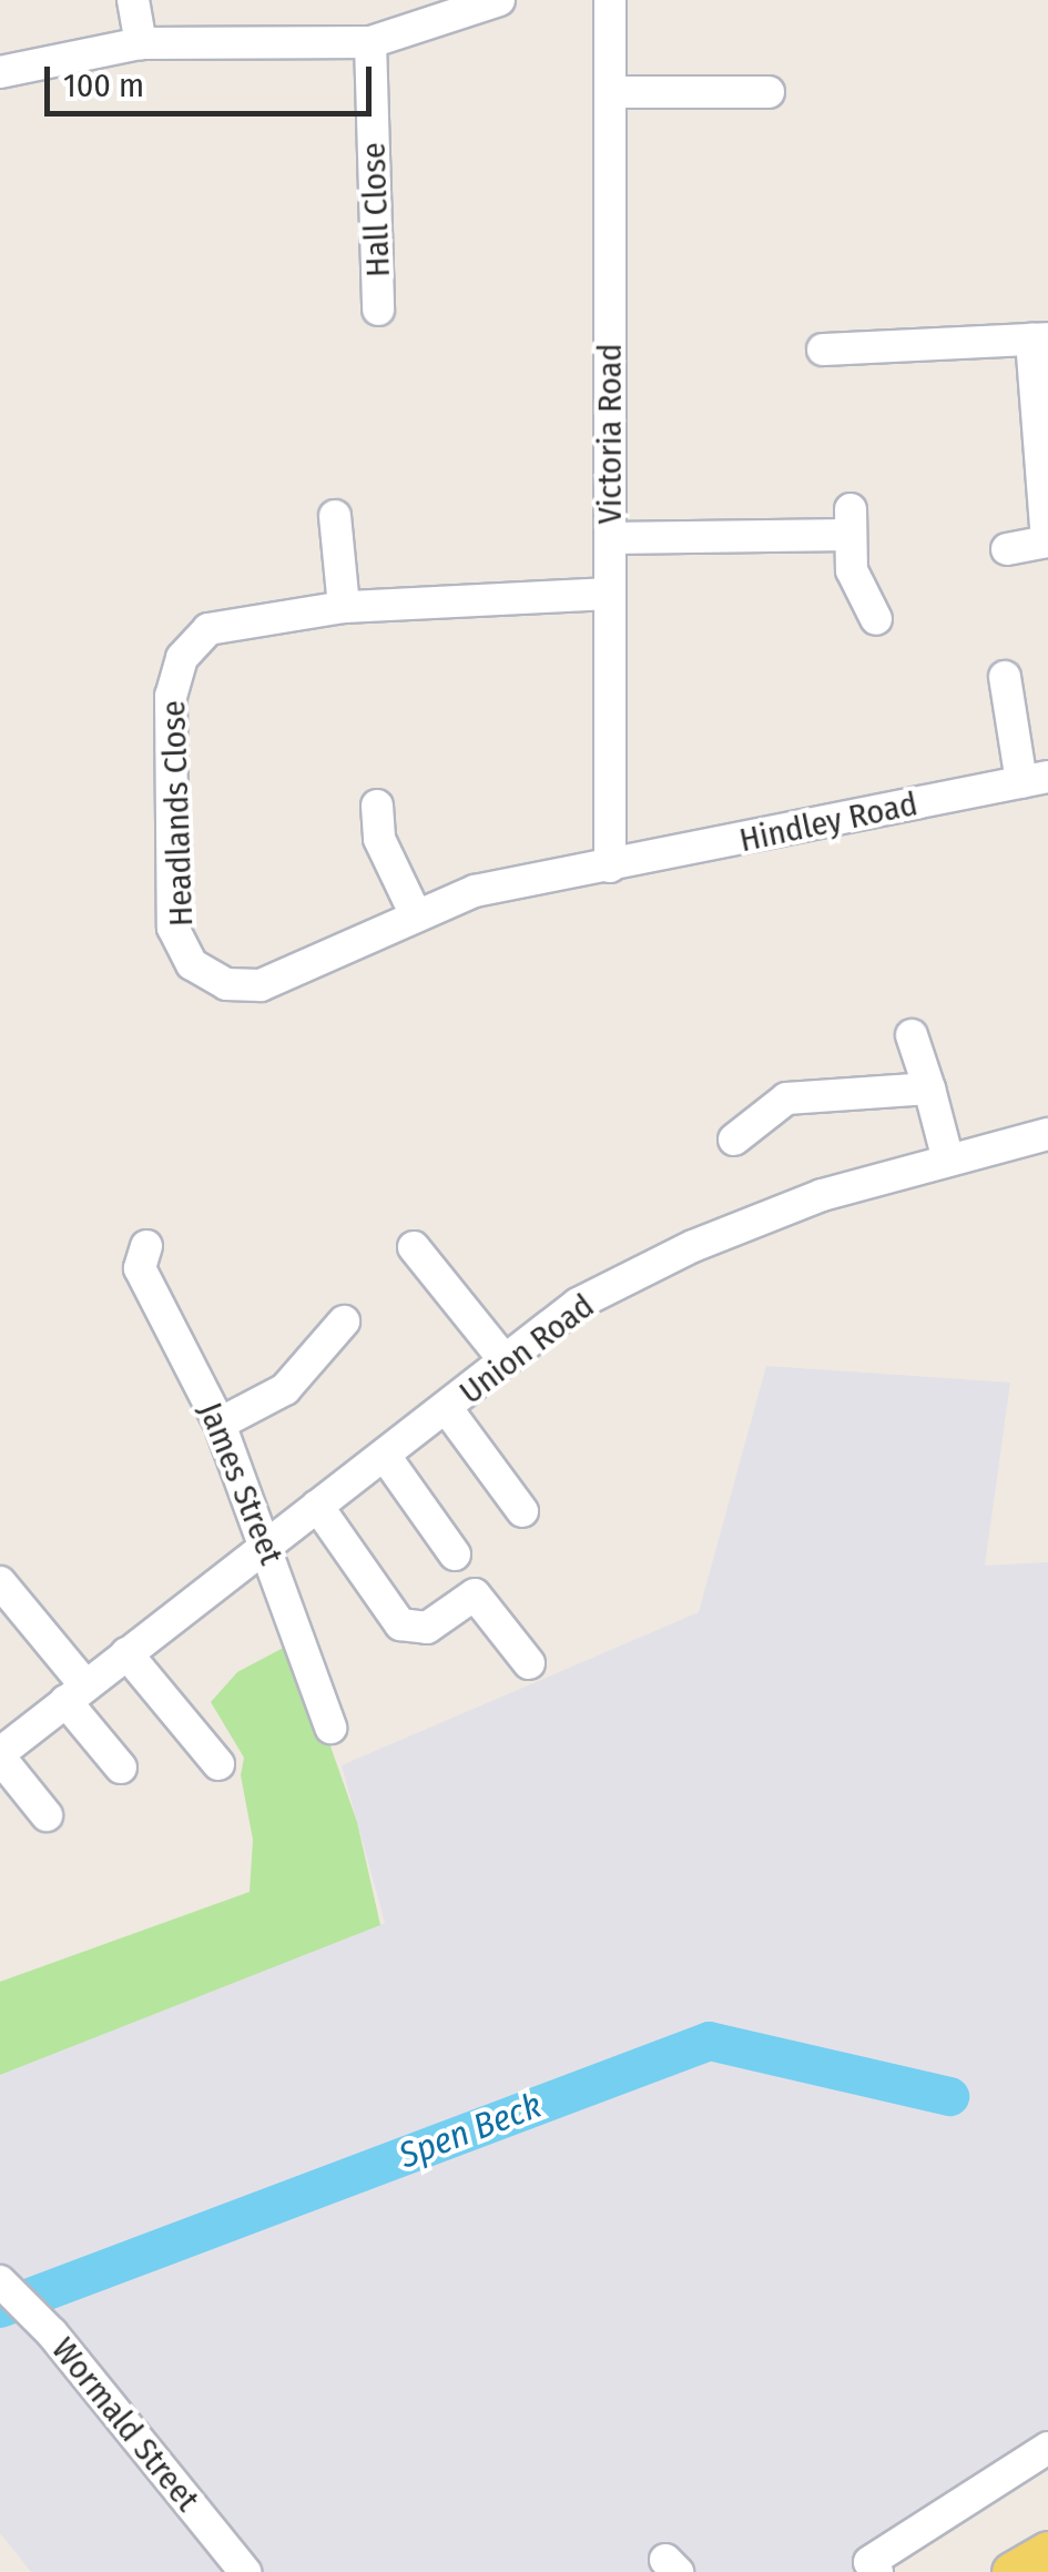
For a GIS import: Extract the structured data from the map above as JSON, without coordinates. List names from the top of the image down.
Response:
{
  "streets": {
    "street": [
      "Hall Close",
      "Victoria Road",
      "Headlands Close",
      "Hindley Road",
      "Union Road",
      "James Street",
      "Wormald Street"
    ]
  },
  "crossings": [
    ["Victoria Road", "Headlands Close"],
    ["Victoria Road", "Hindley Road"],
    ["Headlands Close", "Hindley Road"],
    ["Union Road", "James Street"]
  ],
  "water": ["Spen Beck"],
  "scale_bar": "100 m"
}
